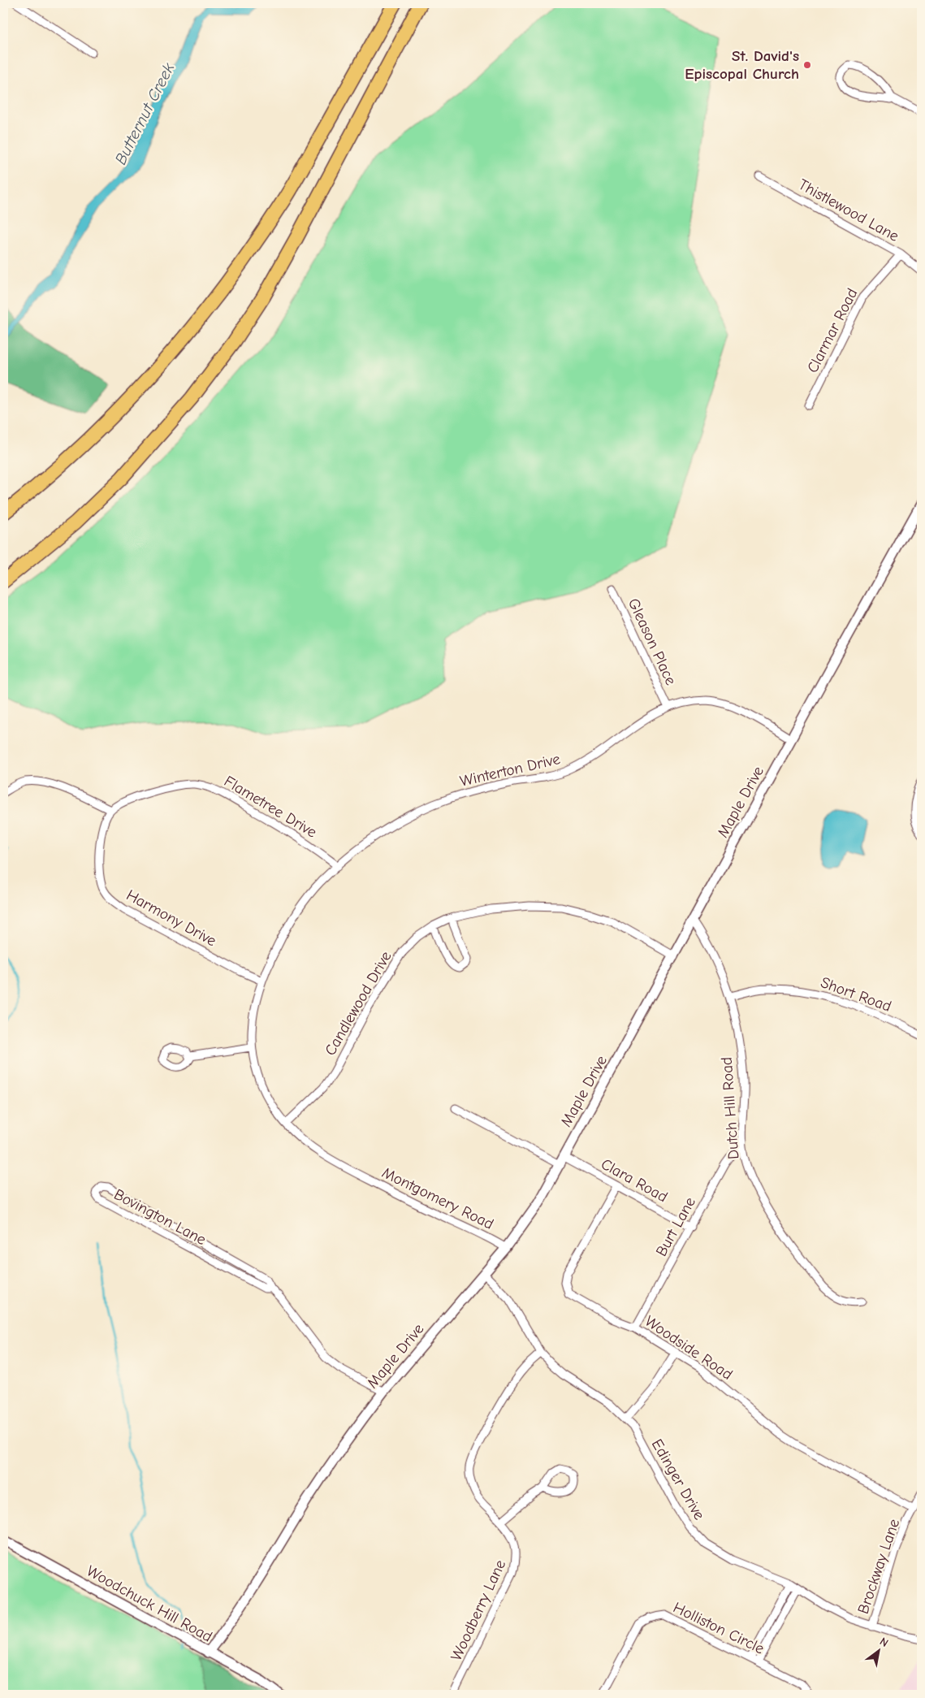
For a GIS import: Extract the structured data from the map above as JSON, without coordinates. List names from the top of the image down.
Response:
{
  "streets": {
    "street": [
      "Thistlewood Lane",
      "Clarmar Road",
      "Gleason Place",
      "Winterton Drive",
      "Maple Drive",
      "Flametree Drive",
      "Harmony Drive",
      "Short Road",
      "Candlewood Drive",
      "Dutch Hill Road",
      "Clara Road",
      "Montgomery Road",
      "Bovington Lane",
      "Burt Lane",
      "Woodside Road",
      "Edinger Drive",
      "Brockway Lane",
      "Woodchuck Hill Road",
      "Woodberry Lane",
      "Holliston Circle"
    ]
  },
  "crossings": [
    ["Thistlewood Lane", "Clarmar Road"],
    ["Gleason Place", "Winterton Drive"],
    ["Winterton Drive", "Maple Drive"],
    ["Winterton Drive", "Flametree Drive"],
    ["Winterton Drive", "Harmony Drive"],
    ["Winterton Drive", "Candlewood Drive"],
    ["Winterton Drive", "Montgomery Road"],
    ["Maple Drive", "Candlewood Drive"],
    ["Maple Drive", "Dutch Hill Road"],
    ["Maple Drive", "Clara Road"],
    ["Maple Drive", "Montgomery Road"],
    ["Maple Drive", "Bovington Lane"],
    ["Maple Drive", "Edinger Drive"],
    ["Maple Drive", "Woodchuck Hill Road"],
    ["Flametree Drive", "Harmony Drive"],
    ["Short Road", "Dutch Hill Road"],
    ["Dutch Hill Road", "Burt Lane"],
    ["Clara Road", "Burt Lane"],
    ["Clara Road", "Woodside Road"],
    ["Burt Lane", "Woodside Road"],
    ["Woodside Road", "Brockway Lane"],
    ["Edinger Drive", "Brockway Lane"],
    ["Edinger Drive", "Woodberry Lane"]
  ],
  "water": ["Butternut Creek"],
  "places": ["St. David's Episcopal Church"],
  "north": "top right"
}
